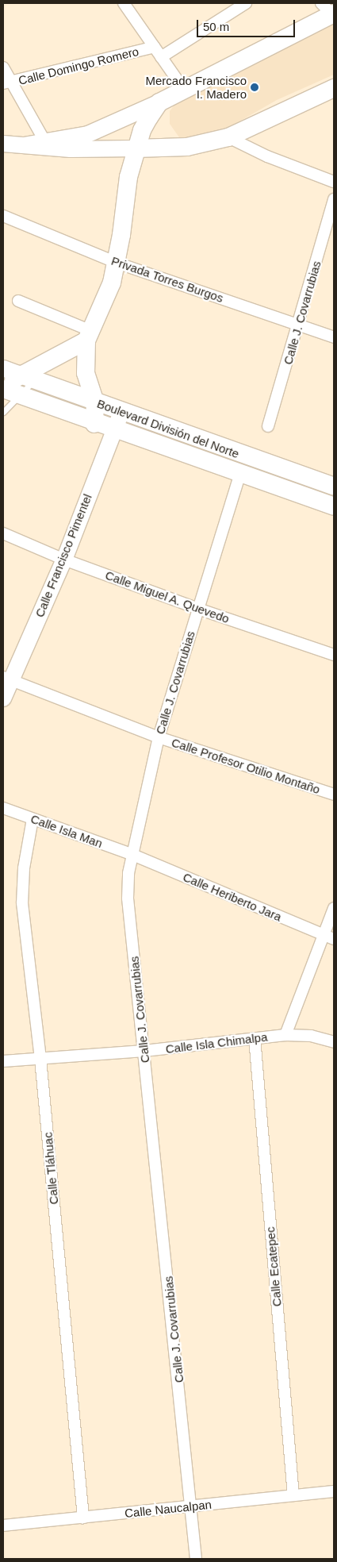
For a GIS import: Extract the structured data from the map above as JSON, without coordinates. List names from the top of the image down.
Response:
{
  "streets": {
    "main road": ["Boulevard División del Norte", "Calle Francisco Pimentel"],
    "street": [
      "Calle Domingo Romero",
      "Privada Torres Burgos",
      "Calle J. Covarrubias",
      "Calle Miguel A. Quevedo",
      "Calle Profesor Otilio Montaño",
      "Calle Isla Man",
      "Calle Heriberto Jara",
      "Calle Isla Chimalpa",
      "Calle Tláhuac",
      "Calle Ecatepec",
      "Calle Naucalpan"
    ]
  },
  "crossings": [
    ["Privada Torres Burgos", "Calle J. Covarrubias"],
    ["Calle J. Covarrubias", "Boulevard División del Norte"],
    ["Calle J. Covarrubias", "Calle Miguel A. Quevedo"],
    ["Calle J. Covarrubias", "Calle Profesor Otilio Montaño"],
    ["Calle J. Covarrubias", "Calle Isla Man"],
    ["Calle J. Covarrubias", "Calle Heriberto Jara"],
    ["Calle J. Covarrubias", "Calle Isla Chimalpa"],
    ["Calle J. Covarrubias", "Calle Naucalpan"],
    ["Boulevard División del Norte", "Calle Francisco Pimentel"],
    ["Calle Francisco Pimentel", "Calle Miguel A. Quevedo"],
    ["Calle Francisco Pimentel", "Calle Profesor Otilio Montaño"],
    ["Calle Isla Man", "Calle Heriberto Jara"],
    ["Calle Isla Man", "Calle Tláhuac"],
    ["Calle Isla Chimalpa", "Calle Tláhuac"],
    ["Calle Isla Chimalpa", "Calle Ecatepec"],
    ["Calle Tláhuac", "Calle Naucalpan"],
    ["Calle Ecatepec", "Calle Naucalpan"]
  ],
  "places": ["Mercado Francisco I. Madero"],
  "scale_bar": "50 m"
}
